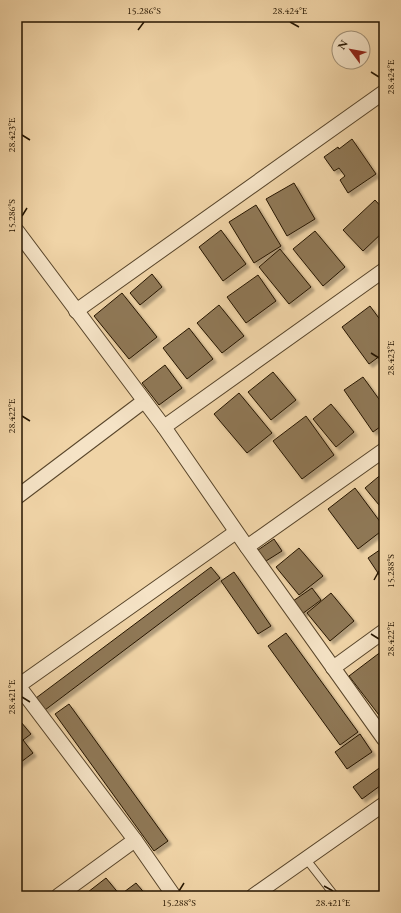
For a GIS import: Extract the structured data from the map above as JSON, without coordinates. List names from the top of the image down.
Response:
{
  "north": "top left",
  "coordinates": [
    "15.286°S",
    "28.424°E",
    "28.423°E",
    "28.422°E",
    "15.288°S",
    "28.421°E"
  ]
}
